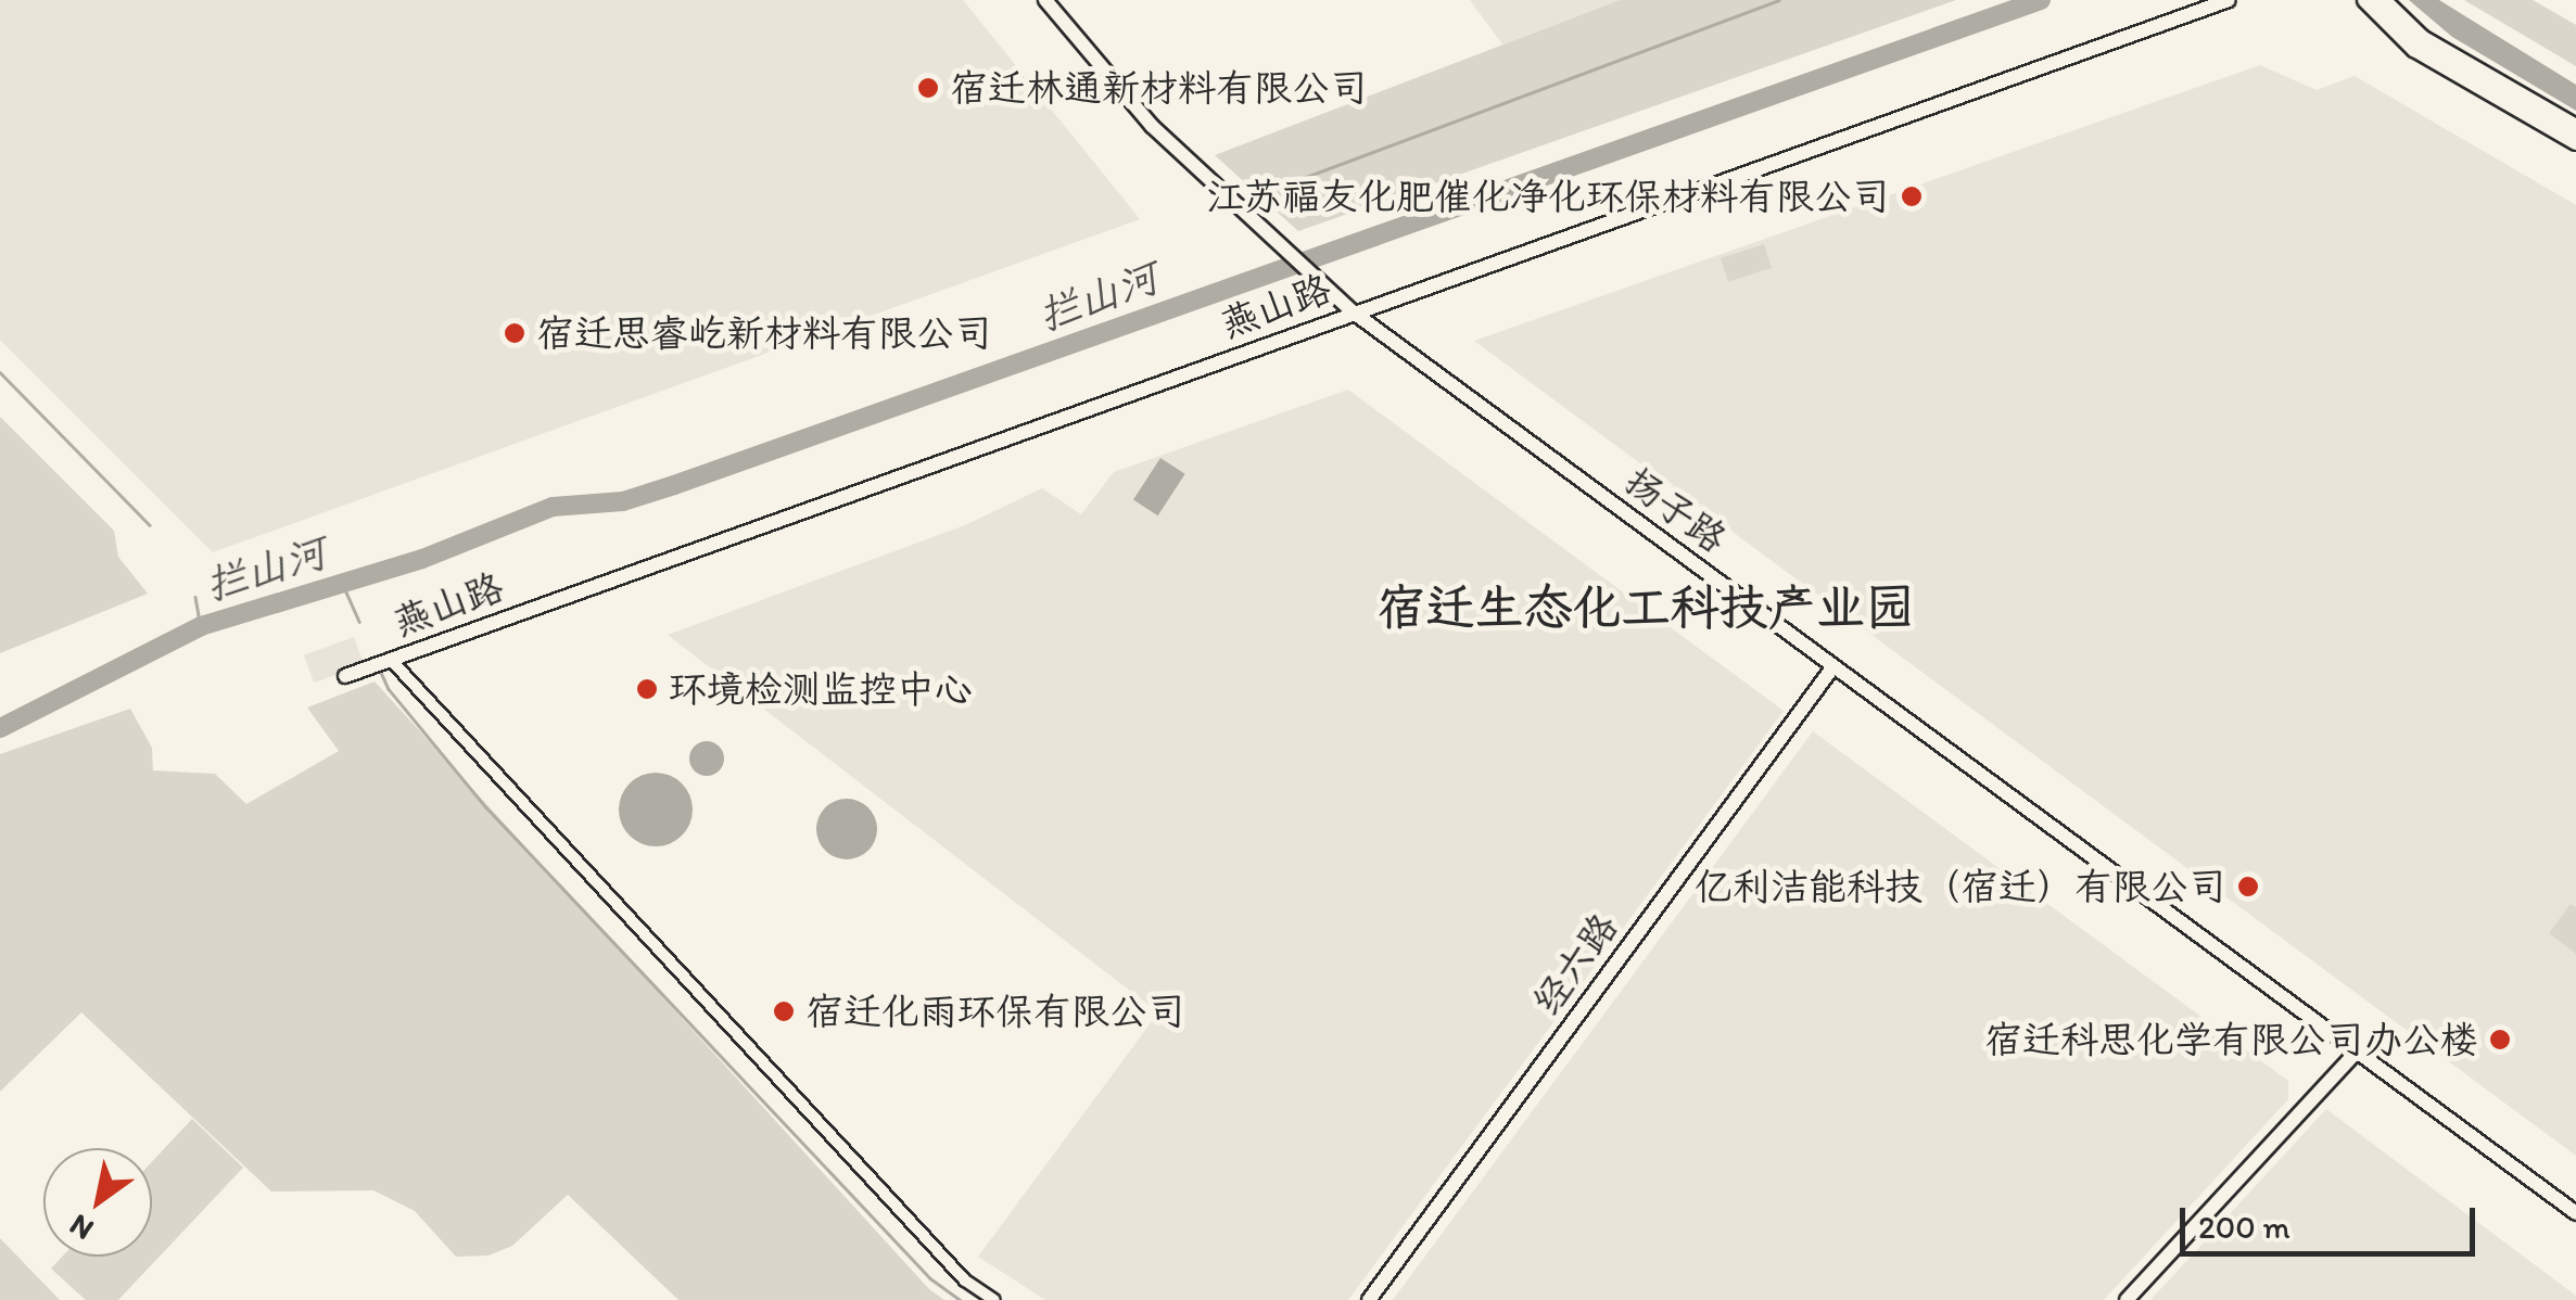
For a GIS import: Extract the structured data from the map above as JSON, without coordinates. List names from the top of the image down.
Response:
{
  "streets": {
    "street": ["燕山路", "扬子路", "经六路"]
  },
  "crossings": [
    ["燕山路", "扬子路"],
    ["扬子路", "经六路"]
  ],
  "districts": ["宿迁生态化工科技产业园"],
  "water": ["拦山河"],
  "places": [
    "宿迁林通新材料有限公司",
    "江苏福友化肥催化净化环保材料有限公司",
    "宿迁思睿屹新材料有限公司",
    "环境检测监控中心",
    "亿利洁能科技（宿迁）有限公司",
    "宿迁化雨环保有限公司",
    "宿迁科思化学有限公司办公楼"
  ],
  "scale_bar": "200 m",
  "north": "bottom left"
}
